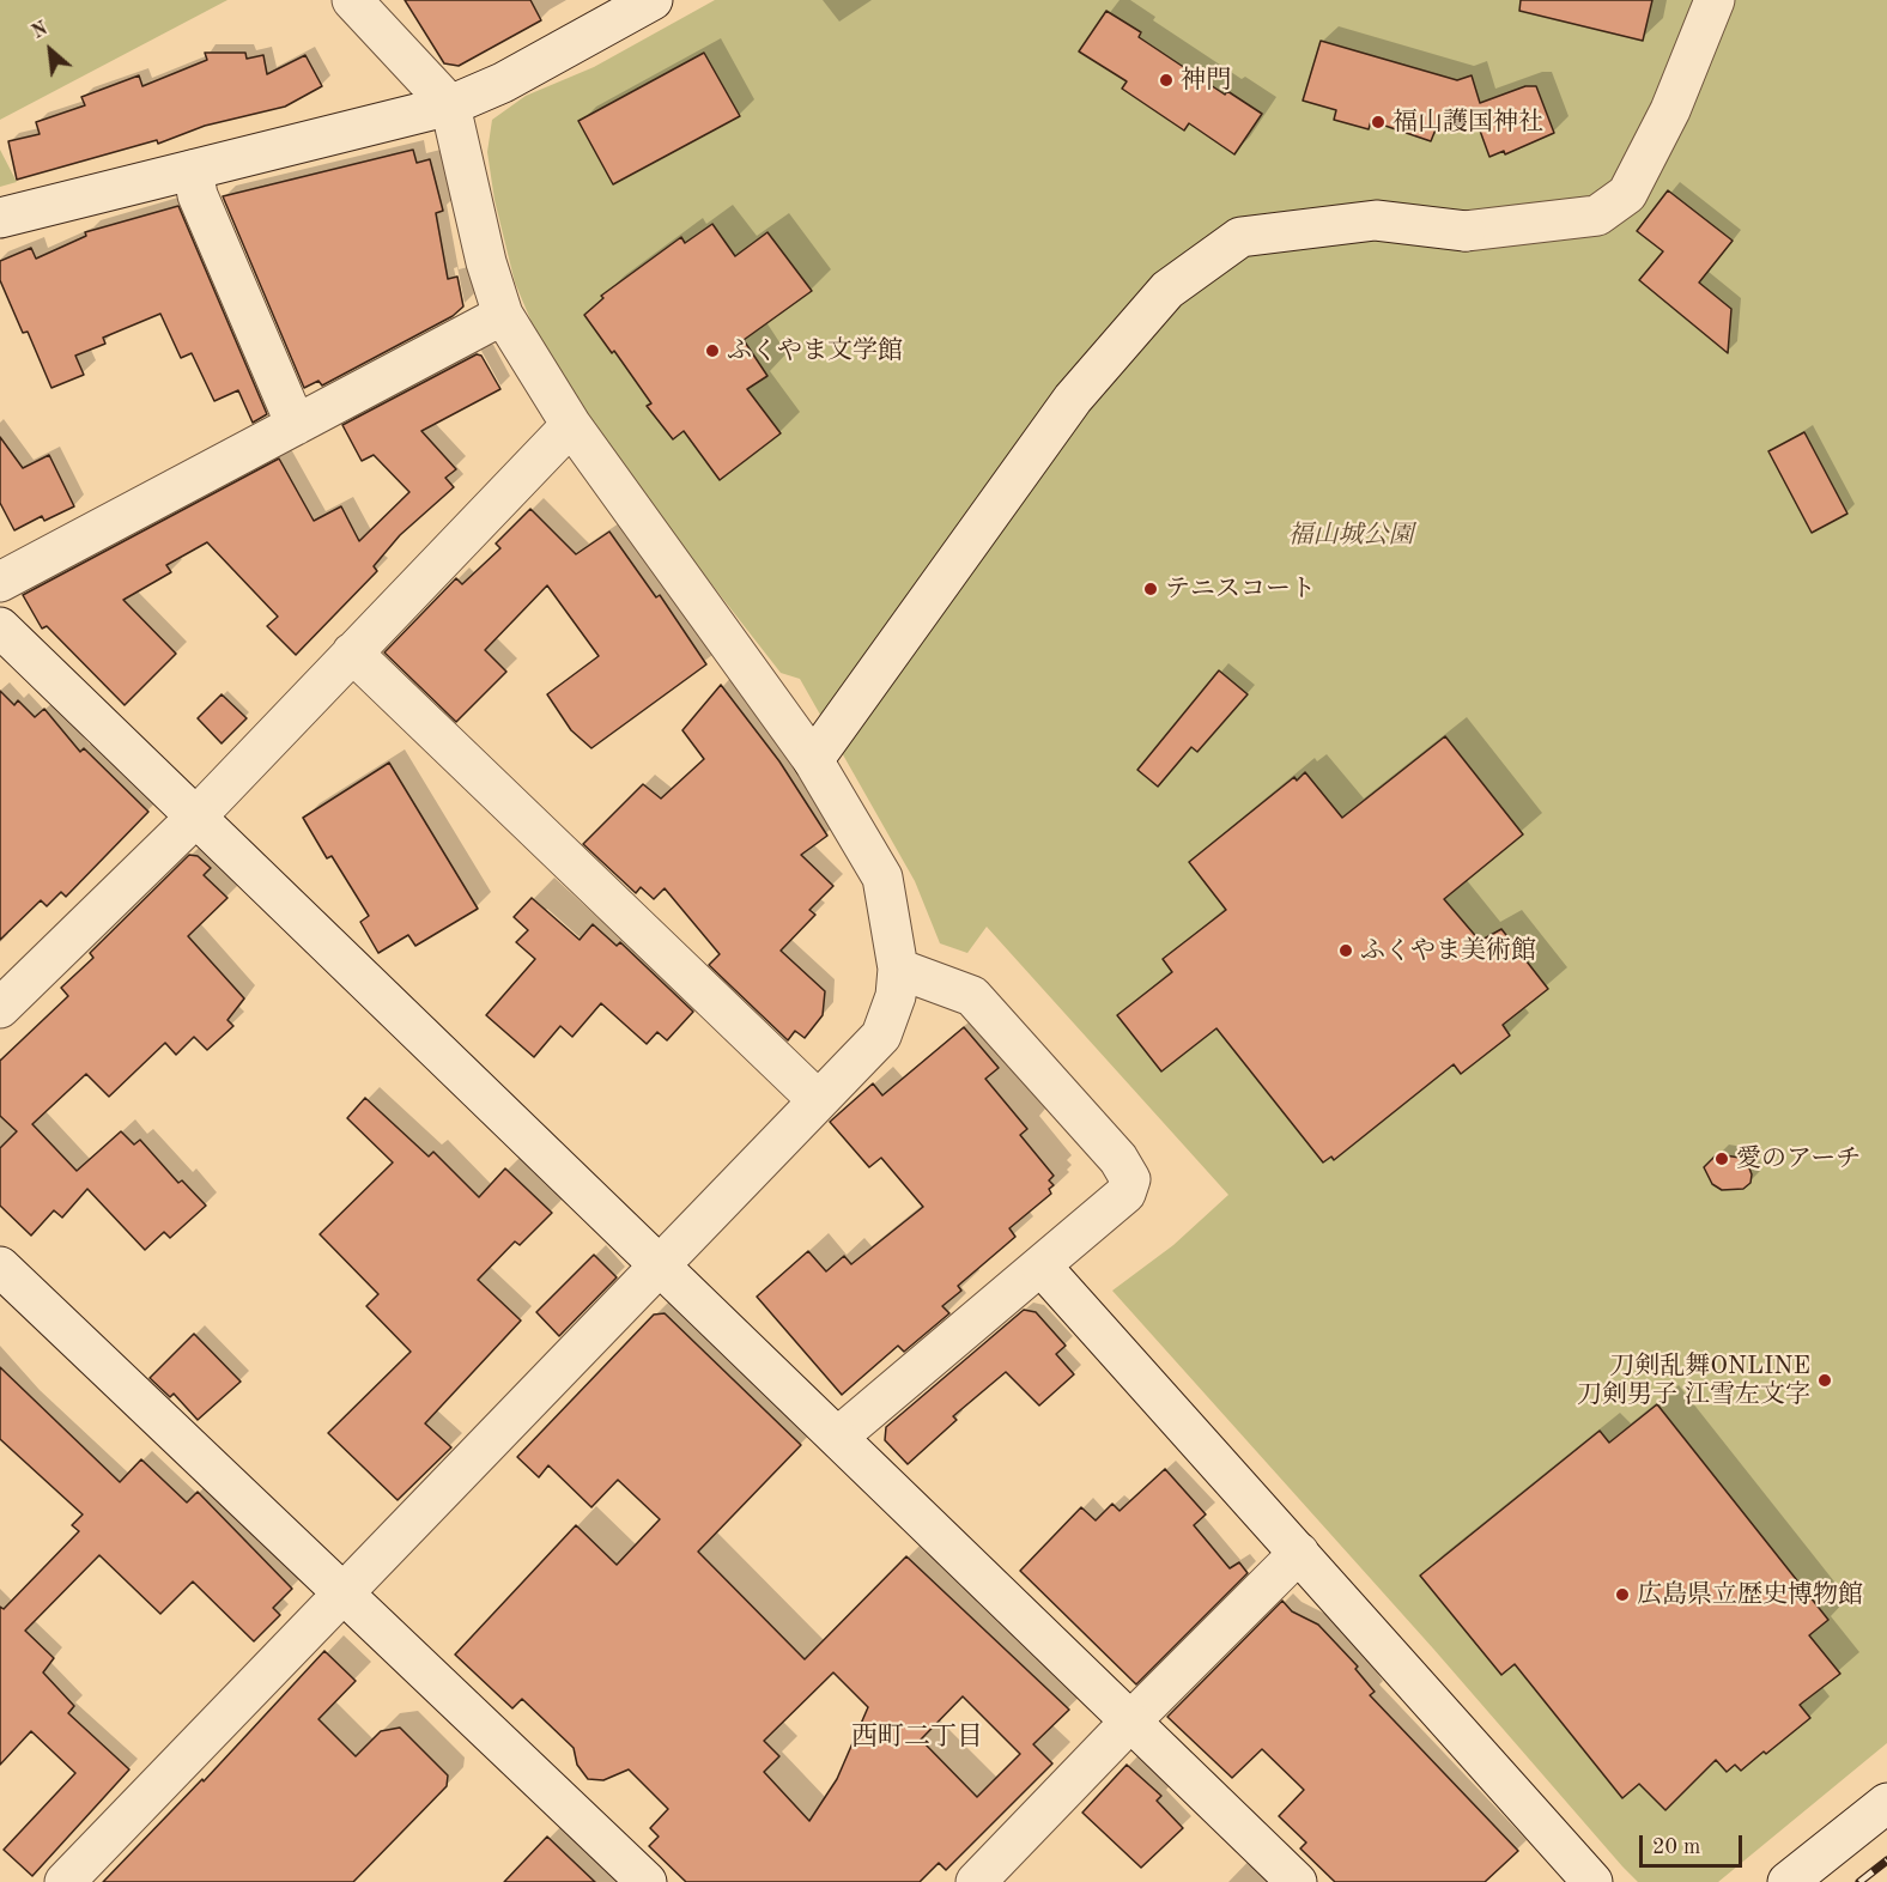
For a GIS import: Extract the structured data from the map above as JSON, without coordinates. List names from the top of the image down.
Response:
{
  "districts": ["西町二丁目"],
  "parks": ["福山城公園"],
  "places": [
    "神門",
    "福山護国神社",
    "ふくやま文学館",
    "テニスコート",
    "ふくやま美術館",
    "愛のアーチ",
    "刀剣乱舞ONLINE 刀剣男子 江雪左文字",
    "広島県立歴史博物館"
  ],
  "scale_bar": "20 m",
  "north": "top left"
}
